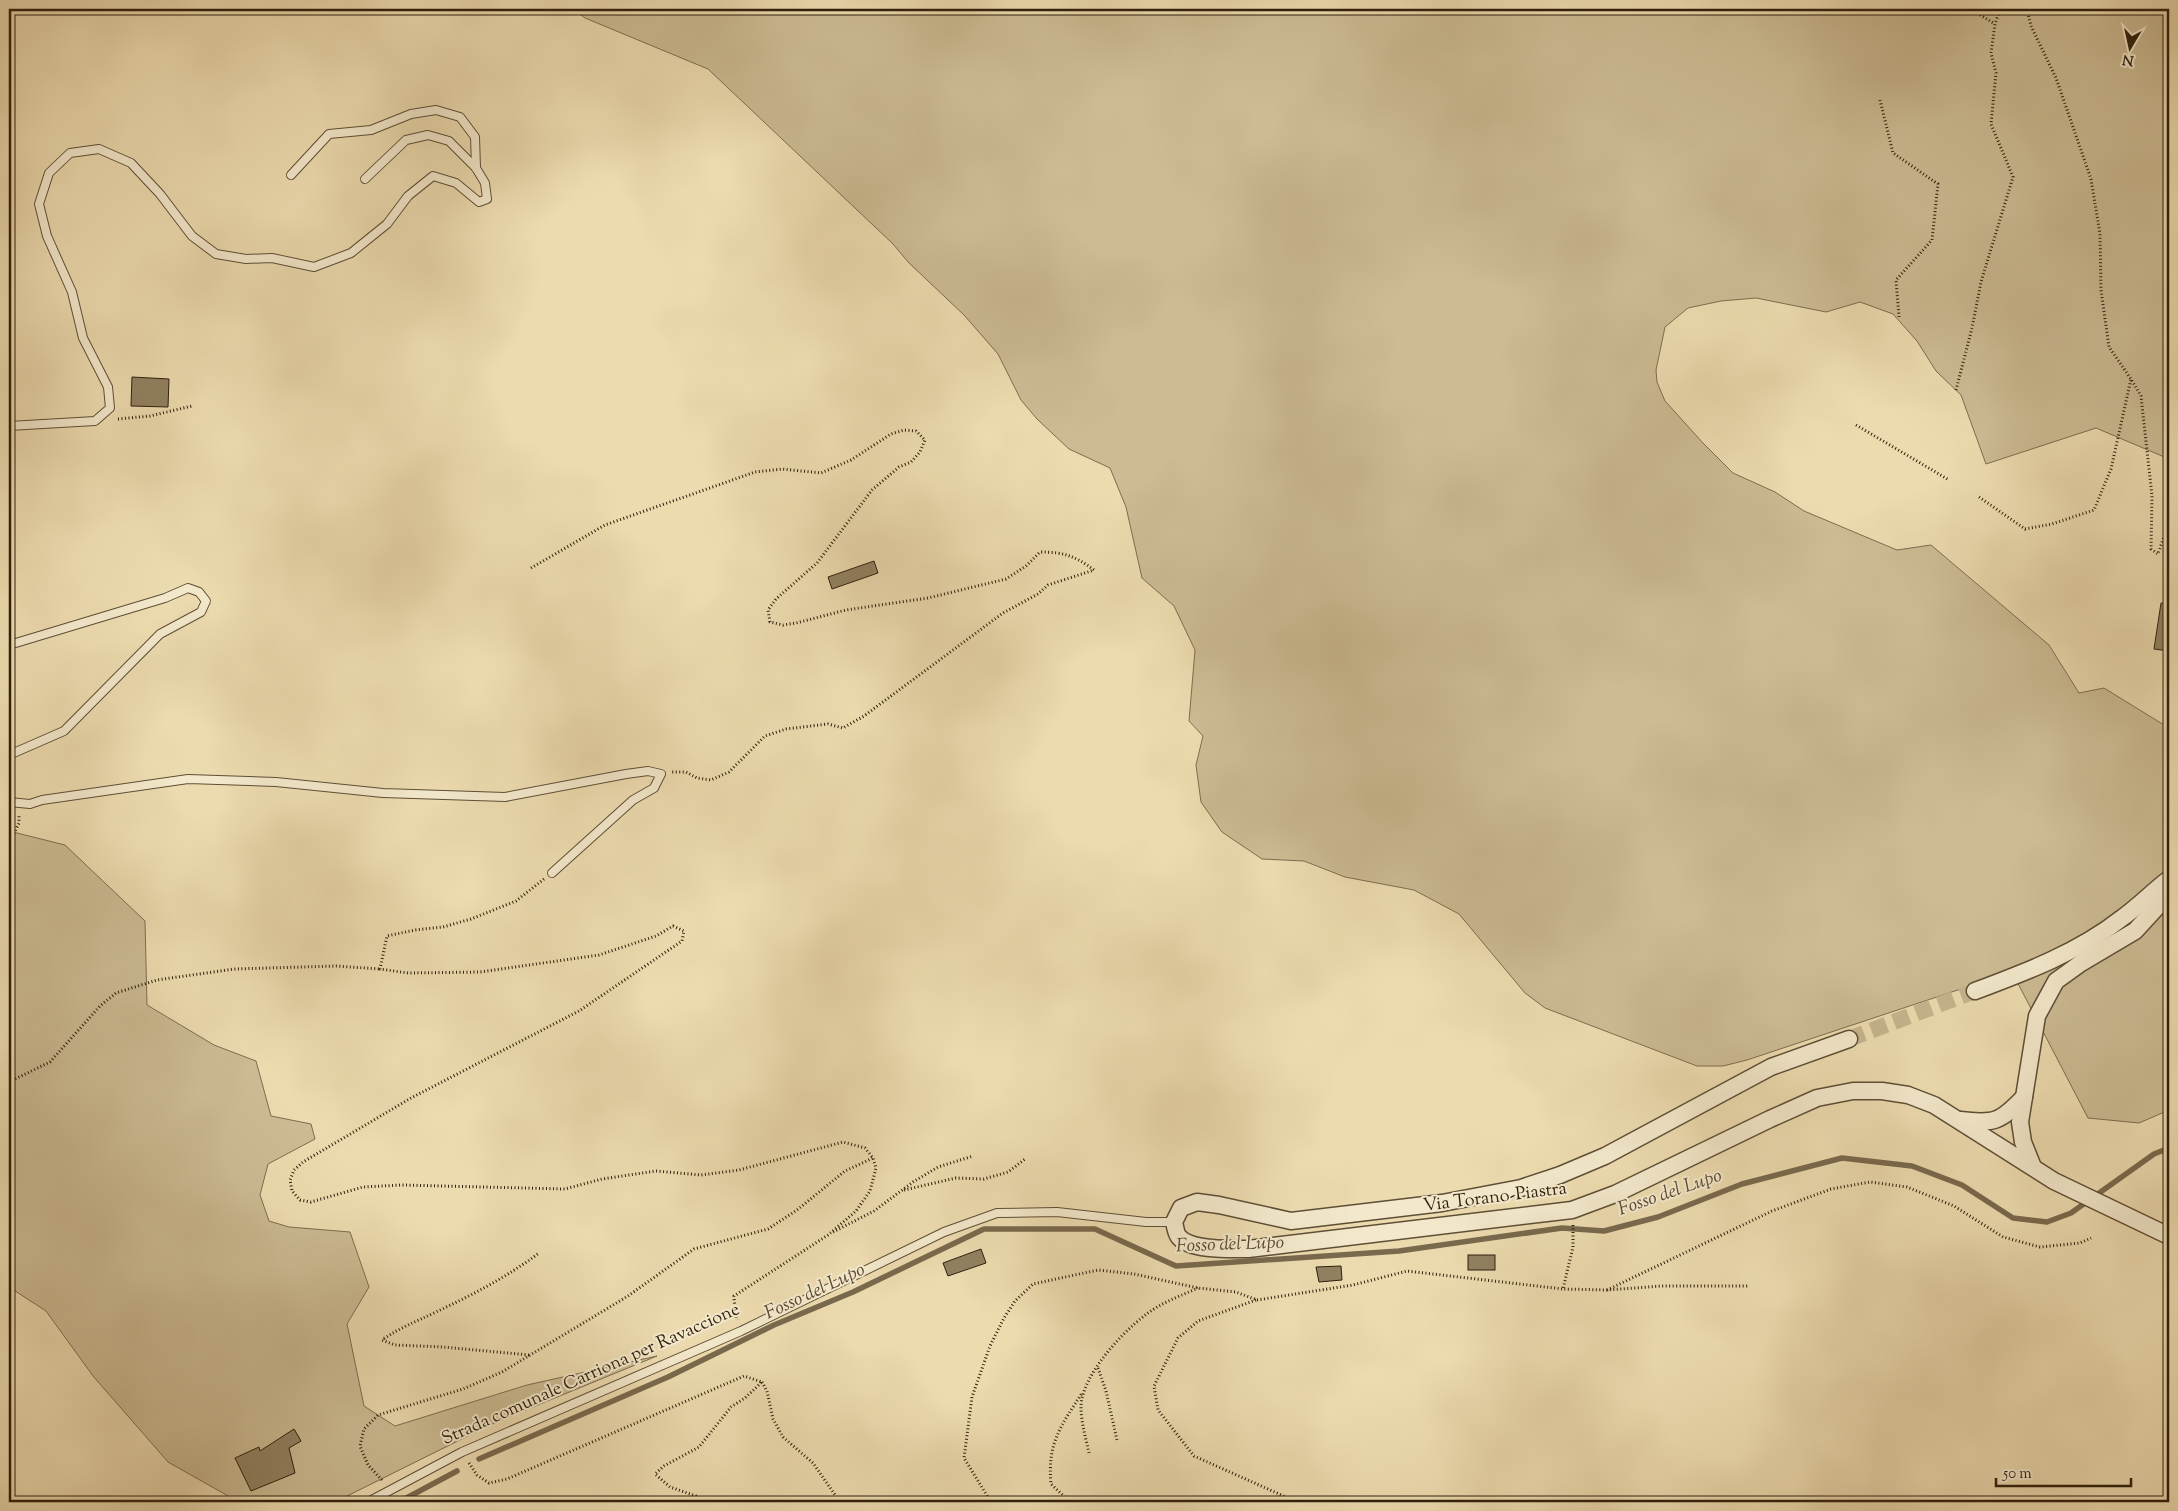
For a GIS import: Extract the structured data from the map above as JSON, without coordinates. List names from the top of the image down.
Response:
{
  "streets": {
    "street": ["Via Torano-Piastra"],
    "lane": ["Strada comunale Carriona per Ravaccione"]
  },
  "crossings": [
    ["Via Torano-Piastra", "Strada comunale Carriona per Ravaccione"]
  ],
  "water": ["Fosso del Lupo"],
  "scale_bar": "50 m",
  "north": "bottom"
}
